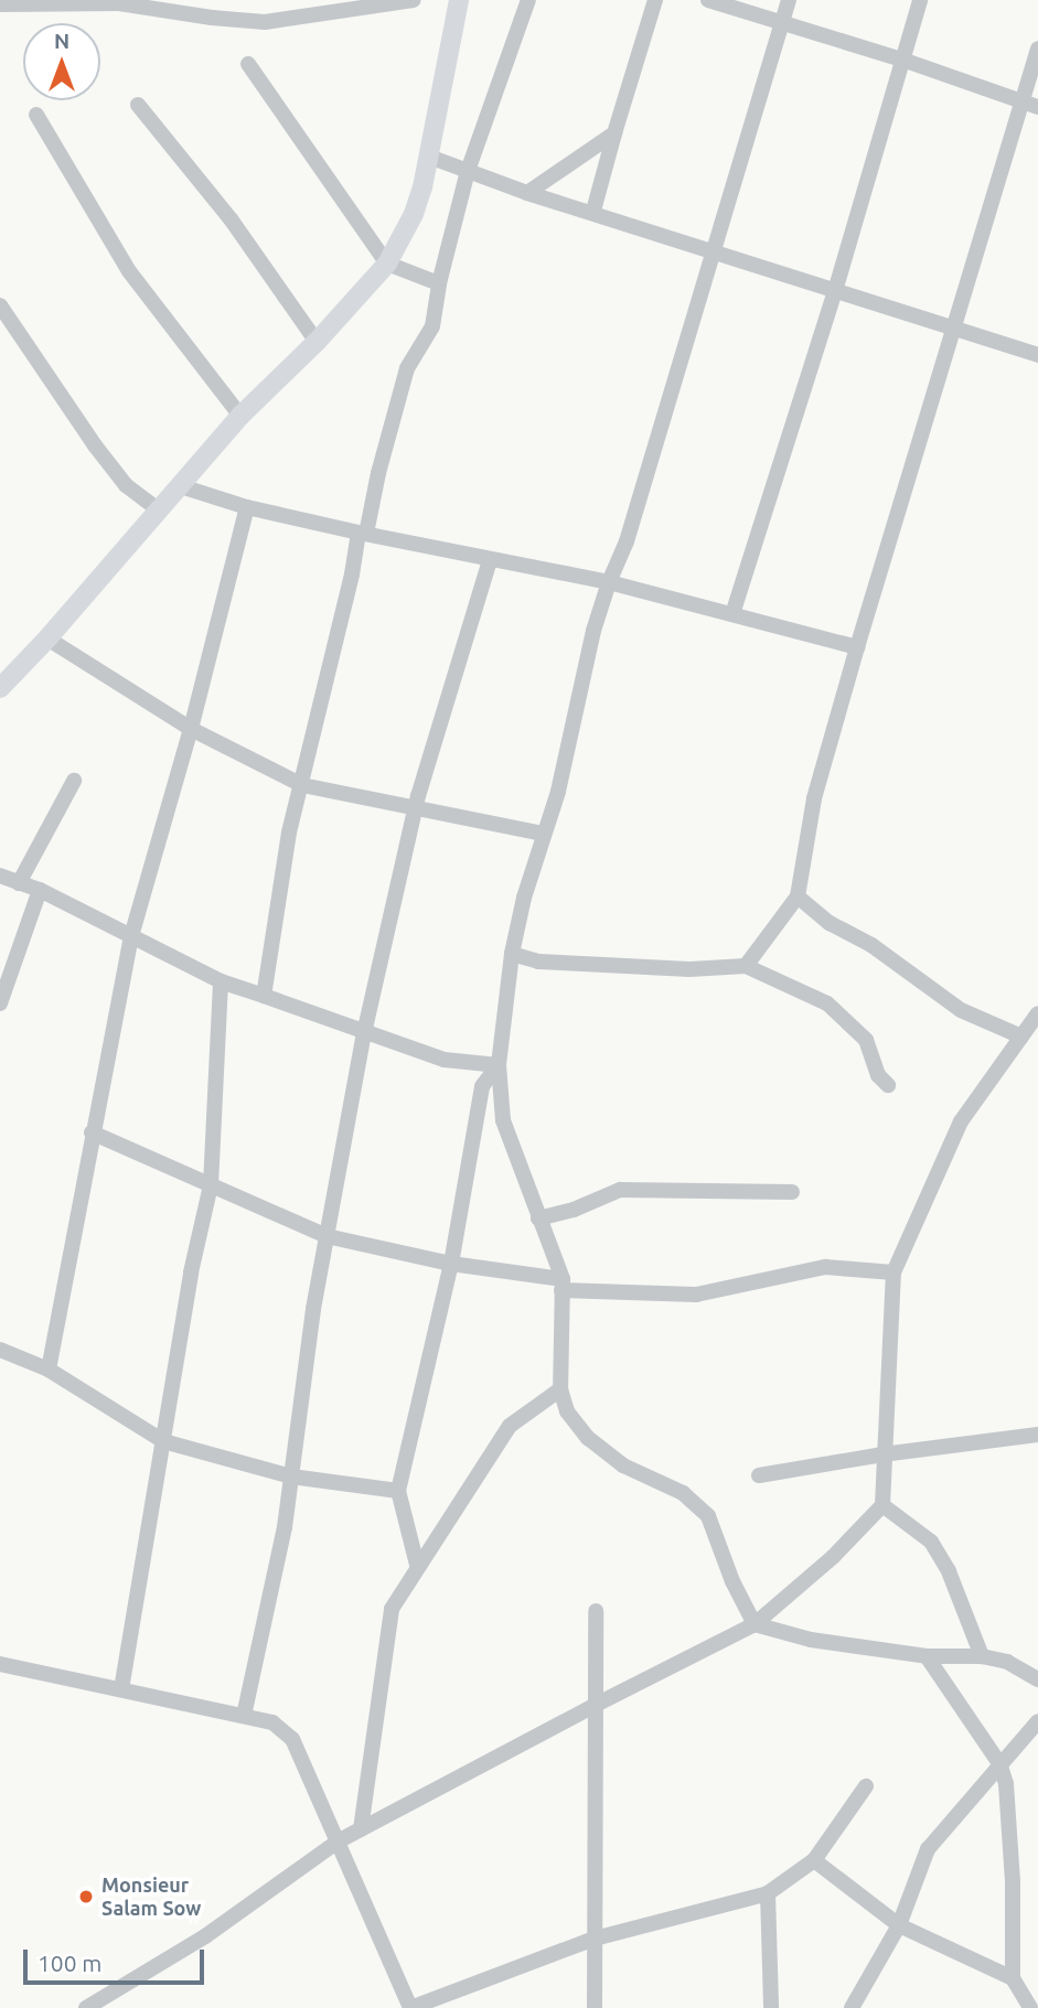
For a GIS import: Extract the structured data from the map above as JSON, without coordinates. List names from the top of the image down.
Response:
{
  "places": ["Monsieur Salam Sow"],
  "scale_bar": "100 m",
  "north": "top"
}
